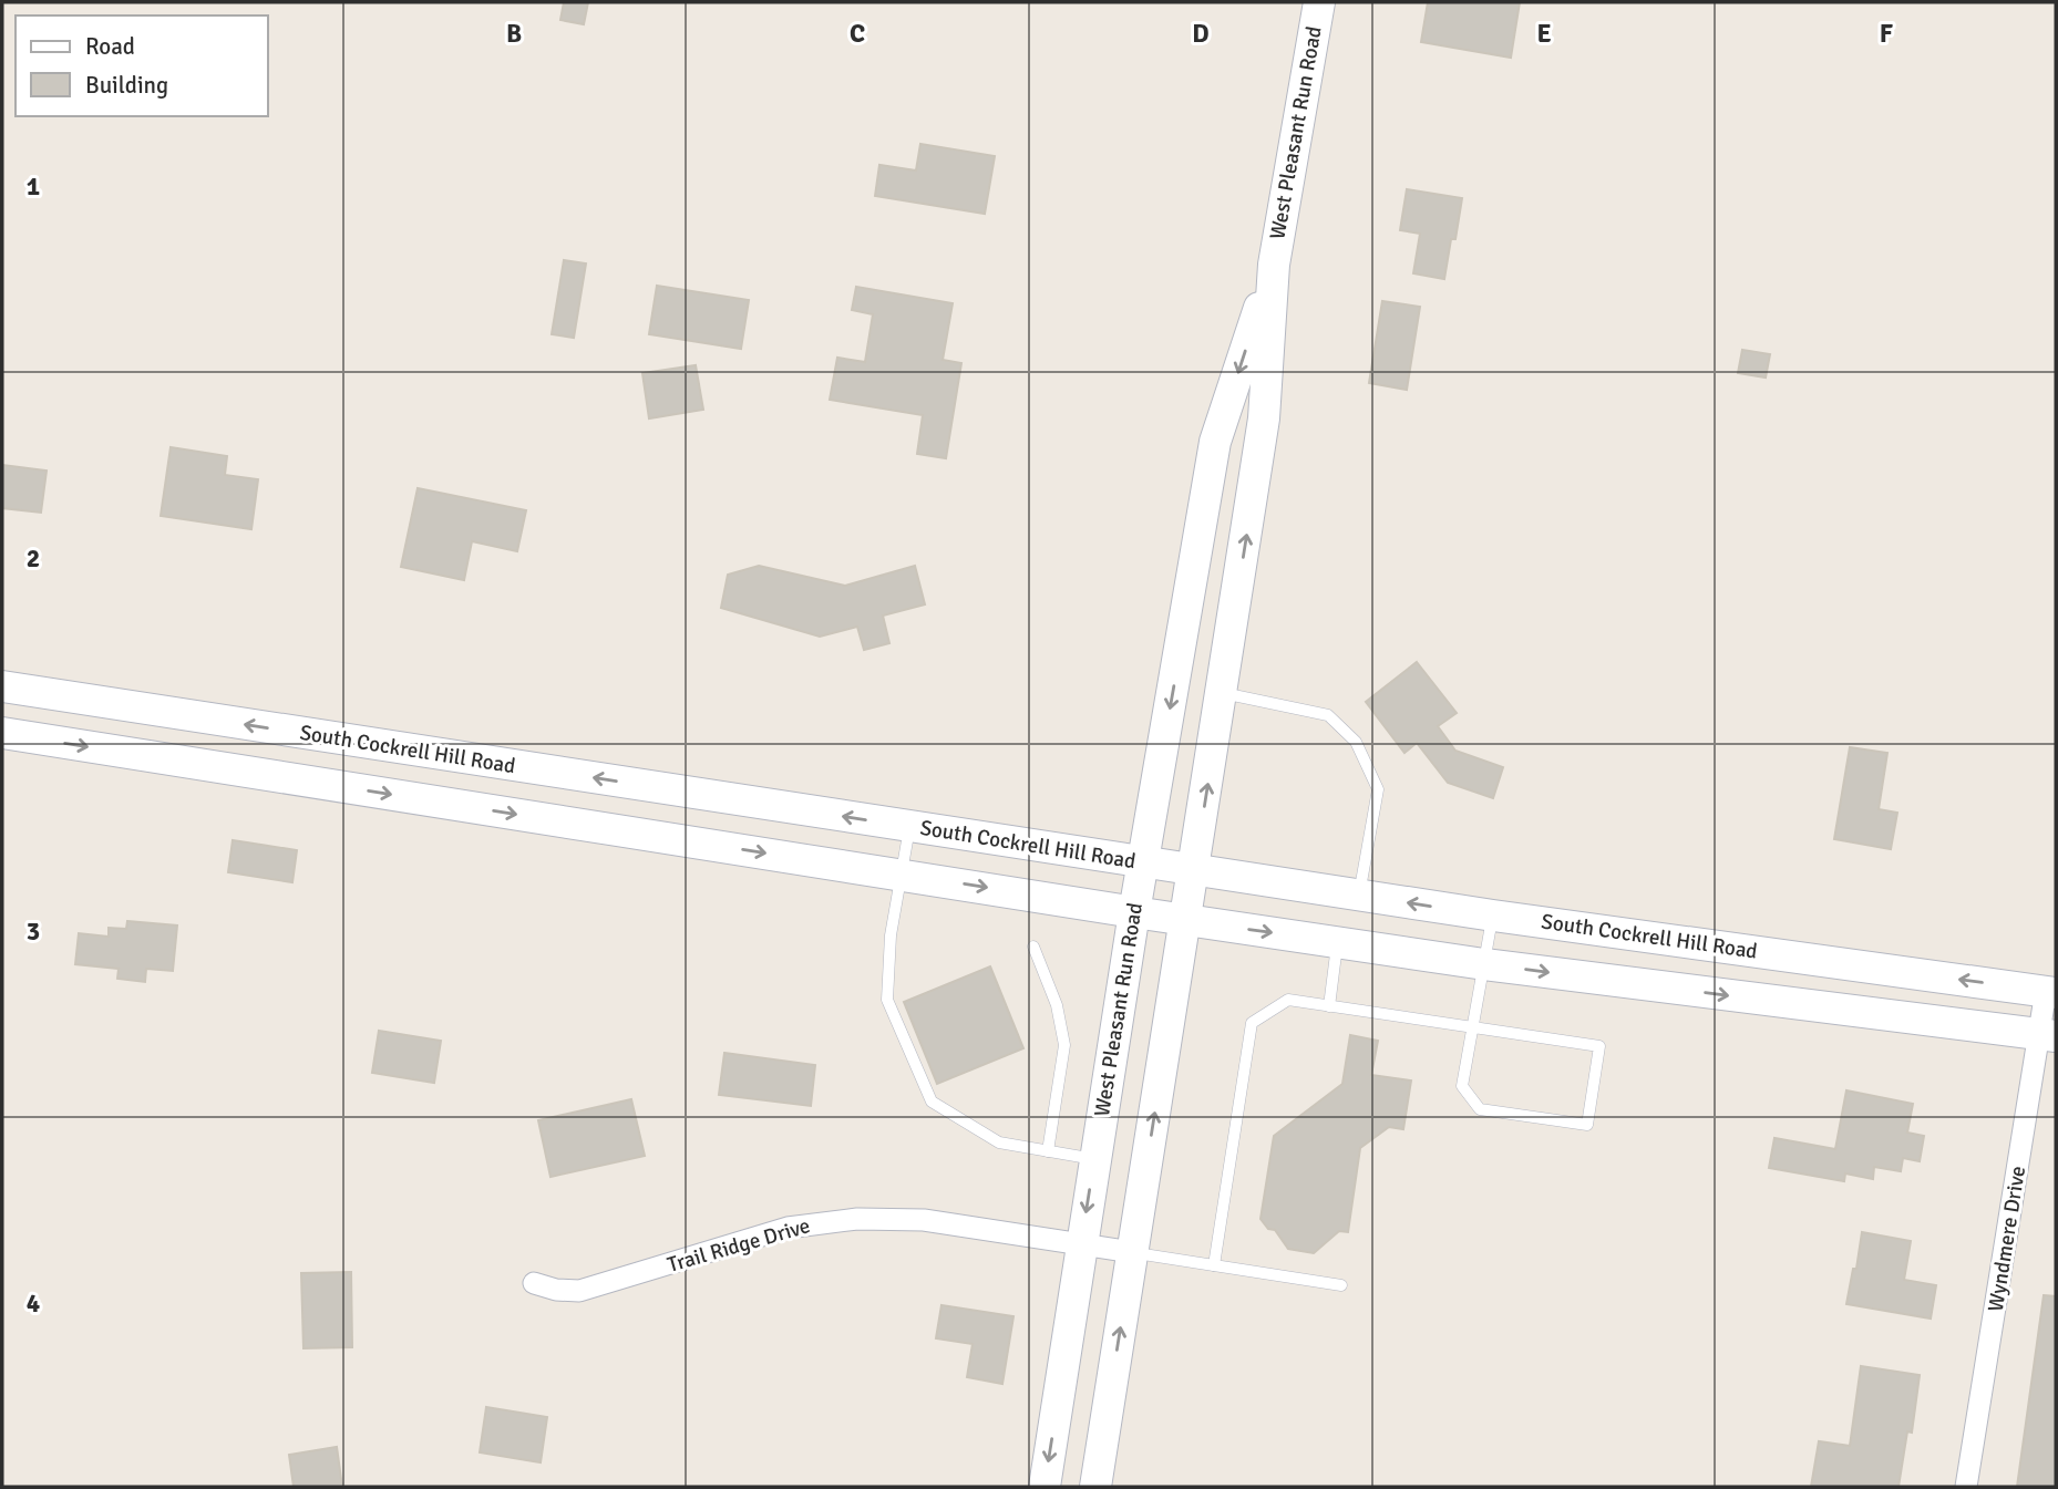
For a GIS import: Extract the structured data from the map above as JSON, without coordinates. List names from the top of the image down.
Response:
{
  "streets": {
    "main road": ["West Pleasant Run Road", "South Cockrell Hill Road"],
    "street": ["Wyndmere Drive", "Trail Ridge Drive"]
  },
  "crossings": [
    ["West Pleasant Run Road", "South Cockrell Hill Road"],
    ["West Pleasant Run Road", "Trail Ridge Drive"],
    ["South Cockrell Hill Road", "Wyndmere Drive"]
  ],
  "legend": ["Road", "Building"],
  "grid": {
    "columns": [
      "B",
      "C",
      "D",
      "E",
      "F"
    ],
    "rows": [
      "1",
      "2",
      "3",
      "4"
    ]
  }
}
